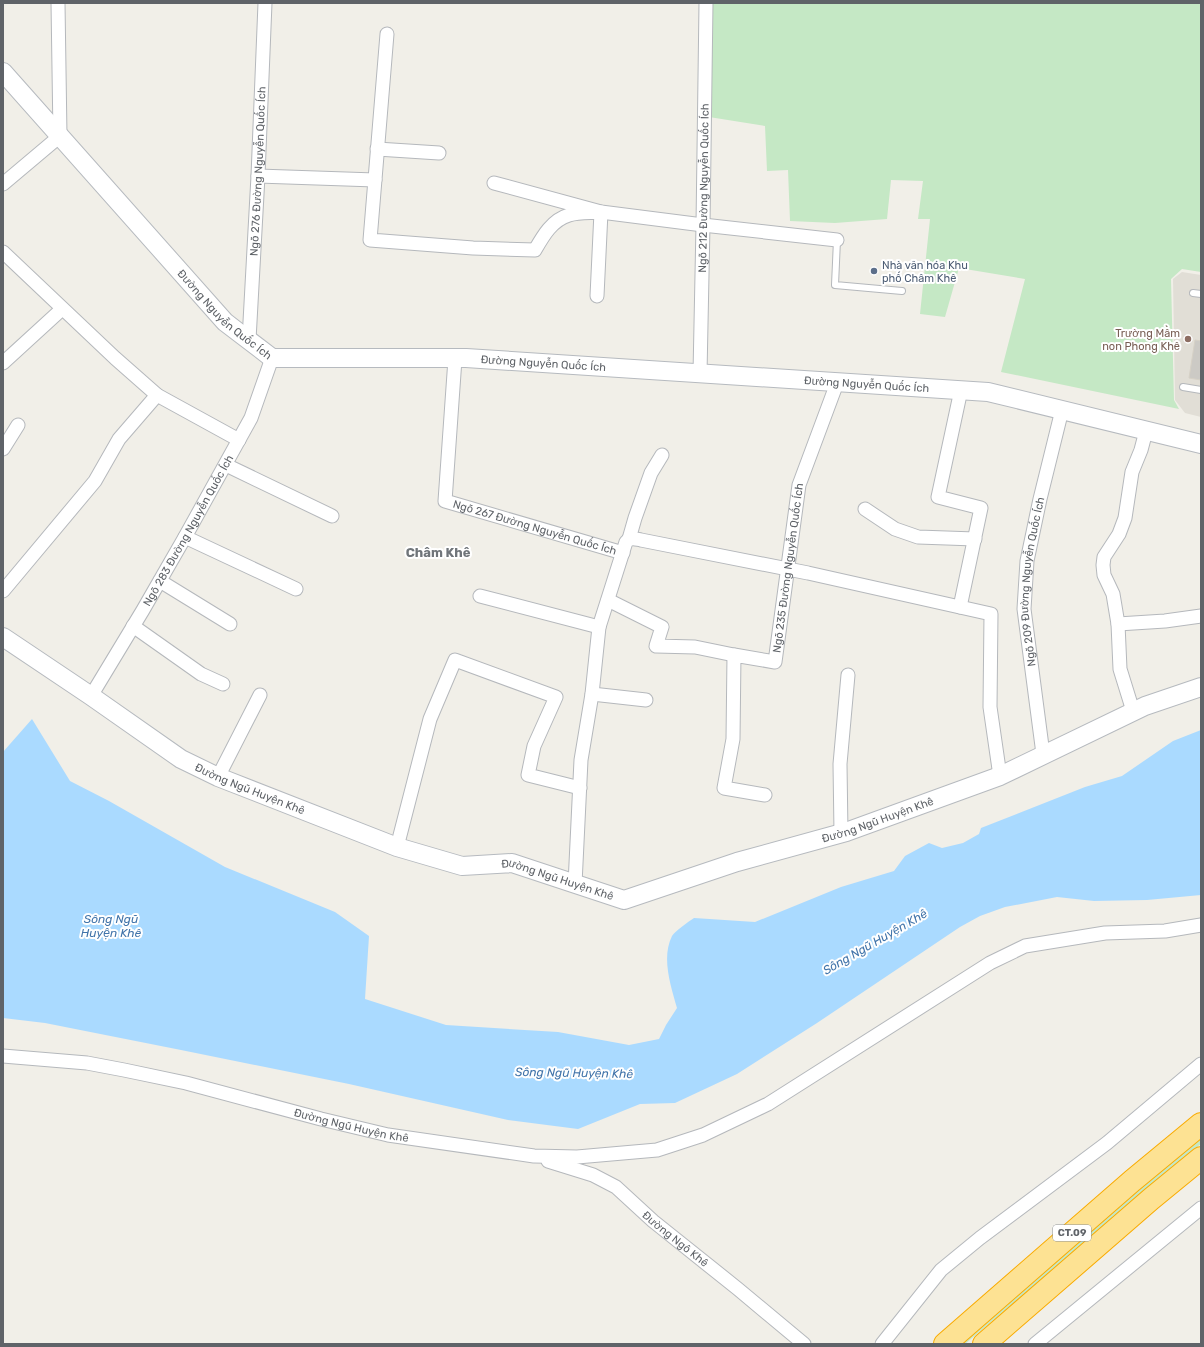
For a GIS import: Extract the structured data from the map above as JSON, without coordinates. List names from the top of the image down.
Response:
{
  "streets": {
    "highway": ["CT.09"],
    "street": [
      "Ngõ 276 Đường Nguyễn Quốc Ích",
      "Ngõ 212 Đường Nguyễn Quốc Ích",
      "Đường Nguyễn Quốc Ích",
      "Ngõ 267 Đường Nguyễn Quốc Ích",
      "Ngõ 283 Đường Nguyễn Quốc Ích",
      "Ngõ 235 Đường Nguyễn Quốc Ích",
      "Ngõ 209 Đường Nguyễn Quốc Ích",
      "Đường Ngũ Huyện Khê",
      "Đường Ngô Khê"
    ]
  },
  "crossings": [
    ["Ngõ 276 Đường Nguyễn Quốc Ích", "Đường Nguyễn Quốc Ích"],
    ["Ngõ 212 Đường Nguyễn Quốc Ích", "Đường Nguyễn Quốc Ích"],
    ["Đường Nguyễn Quốc Ích", "Ngõ 267 Đường Nguyễn Quốc Ích"],
    ["Đường Nguyễn Quốc Ích", "Ngõ 283 Đường Nguyễn Quốc Ích"],
    ["Đường Nguyễn Quốc Ích", "Ngõ 235 Đường Nguyễn Quốc Ích"],
    ["Đường Nguyễn Quốc Ích", "Ngõ 209 Đường Nguyễn Quốc Ích"],
    ["Ngõ 283 Đường Nguyễn Quốc Ích", "Đường Ngũ Huyện Khê"],
    ["Ngõ 209 Đường Nguyễn Quốc Ích", "Đường Ngũ Huyện Khê"],
    ["Đường Ngũ Huyện Khê", "Đường Ngô Khê"]
  ],
  "districts": ["Châm Khê"],
  "water": ["Sông Ngũ Huyện Khê"],
  "places": ["Nhà văn hóa Khu phố Châm Khê", "Trường Mầm non Phong Khê"]
}
